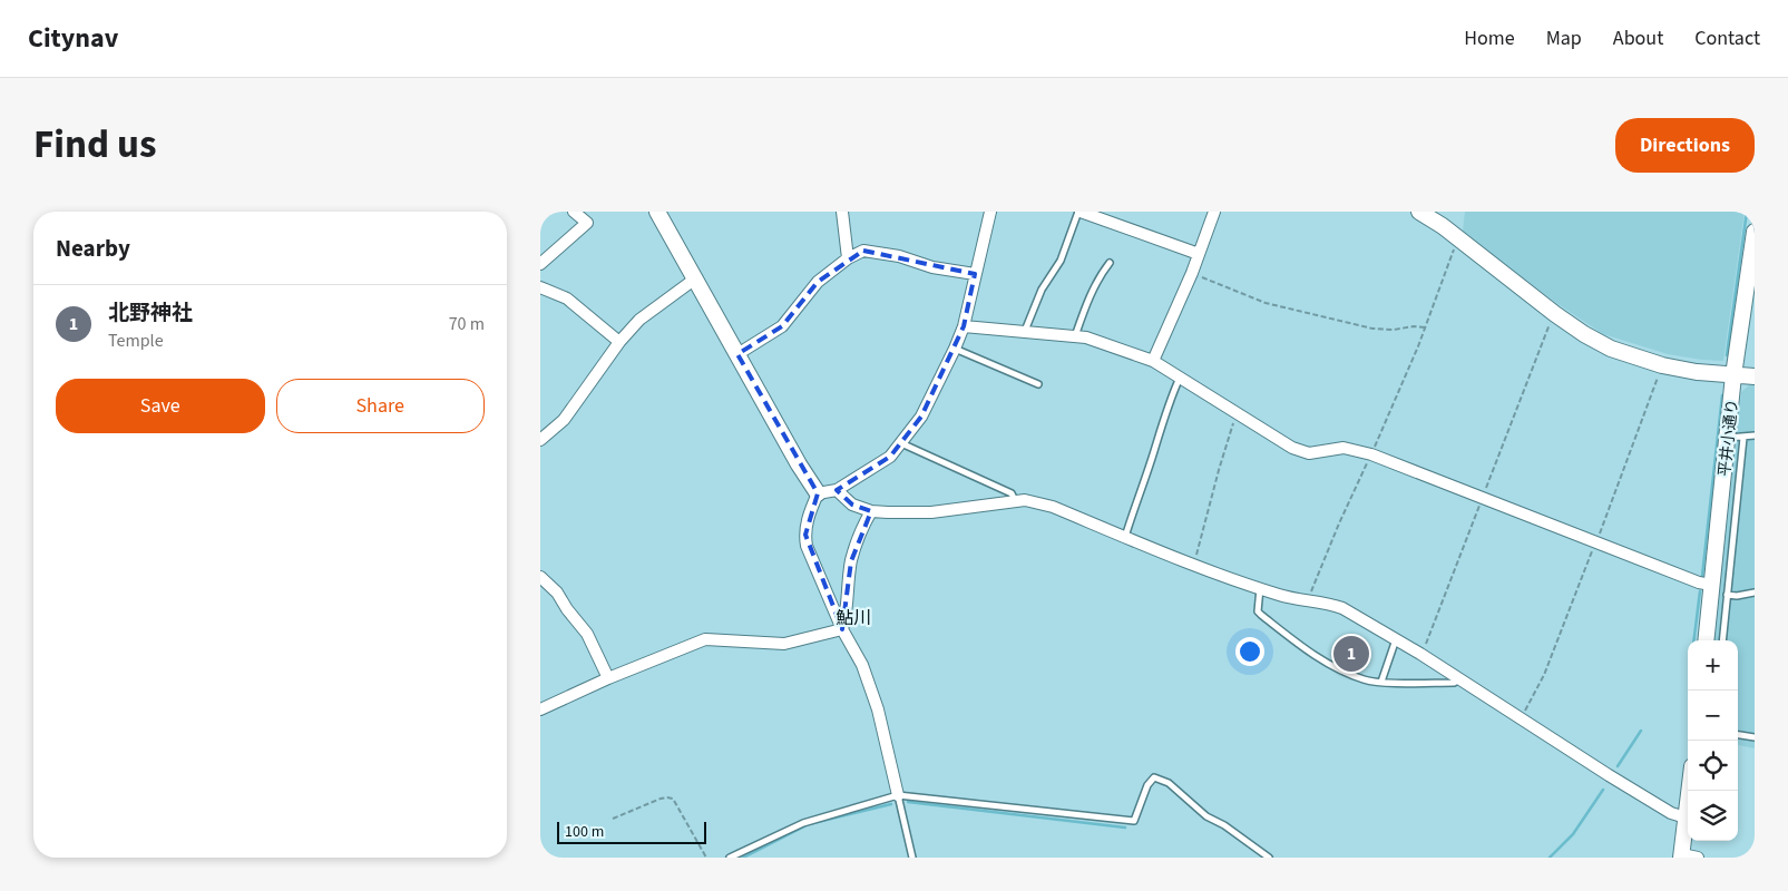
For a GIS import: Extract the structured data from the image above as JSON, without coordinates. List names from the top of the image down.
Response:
{
  "streets": {
    "street": ["平井小通り"]
  },
  "districts": ["鮎川"],
  "scale_bar": "100 m",
  "page": {
    "header": "Citynav",
    "nav": [
      "Home",
      "Map",
      "About",
      "Contact"
    ],
    "title": "Find us",
    "buttons": [
      "Directions",
      ["Save", "Share"]
    ],
    "heading": "Nearby",
    "list": [
      {
        "mark": "1",
        "name": "北野神社",
        "note": "Temple",
        "value": "70 m"
      }
    ],
    "pins": "1",
    "map_buttons": ["+", "−"],
    "scale": "100 m"
  }
}
